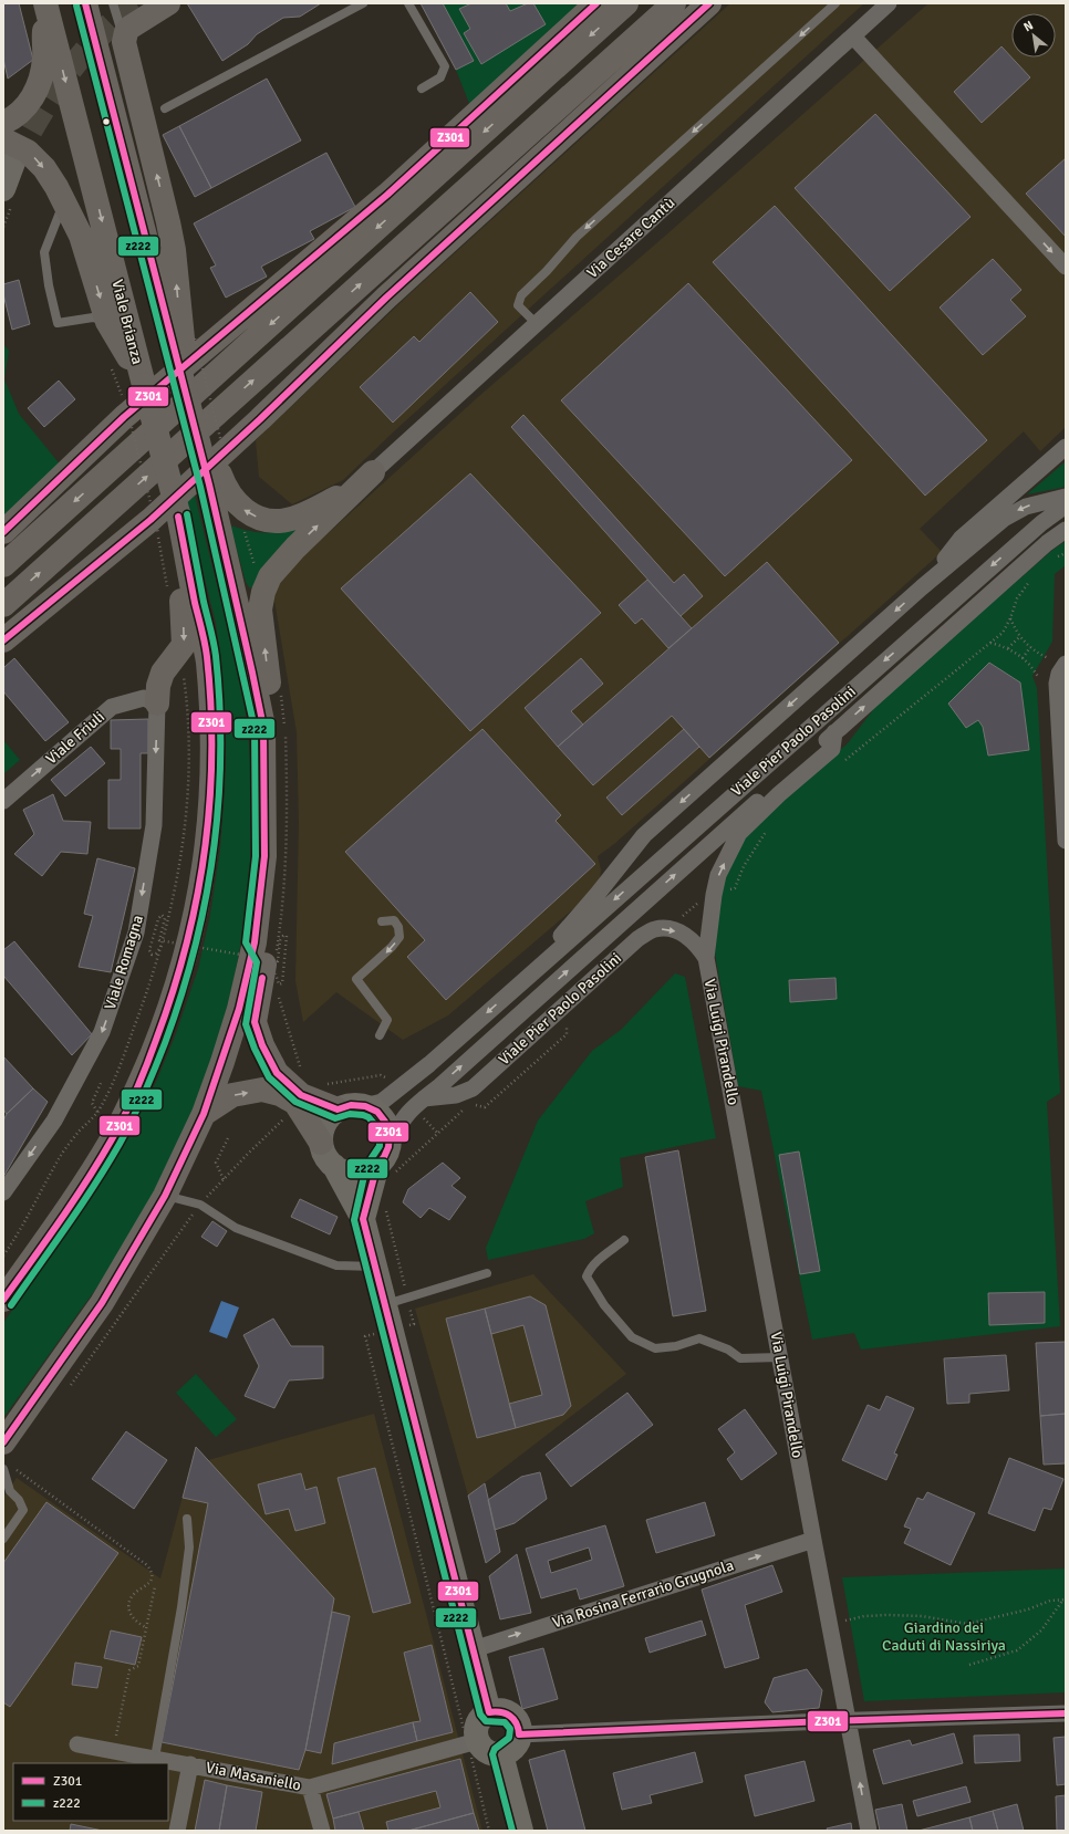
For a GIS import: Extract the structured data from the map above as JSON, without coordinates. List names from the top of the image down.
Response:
{
  "streets": {
    "highway": ["Viale Brianza"],
    "street": [
      "Via Cesare Cantù",
      "Viale Friuli",
      "Viale Pier Paolo Pasolini",
      "Viale Romagna",
      "Via Luigi Pirandello",
      "Via Rosina Ferrario Grugnola",
      "Via Masaniello"
    ]
  },
  "crossings": [
    ["Viale Friuli", "Viale Romagna"],
    ["Viale Pier Paolo Pasolini", "Via Luigi Pirandello"],
    ["Via Luigi Pirandello", "Via Rosina Ferrario Grugnola"]
  ],
  "one_way": ["Viale Friuli", "Viale Romagna"],
  "parks": ["Giardino dei Caduti di Nassiriya"],
  "lines": ["transit line Z301", "transit line z222"],
  "legend": ["Z301", "z222"],
  "north": "top left"
}
